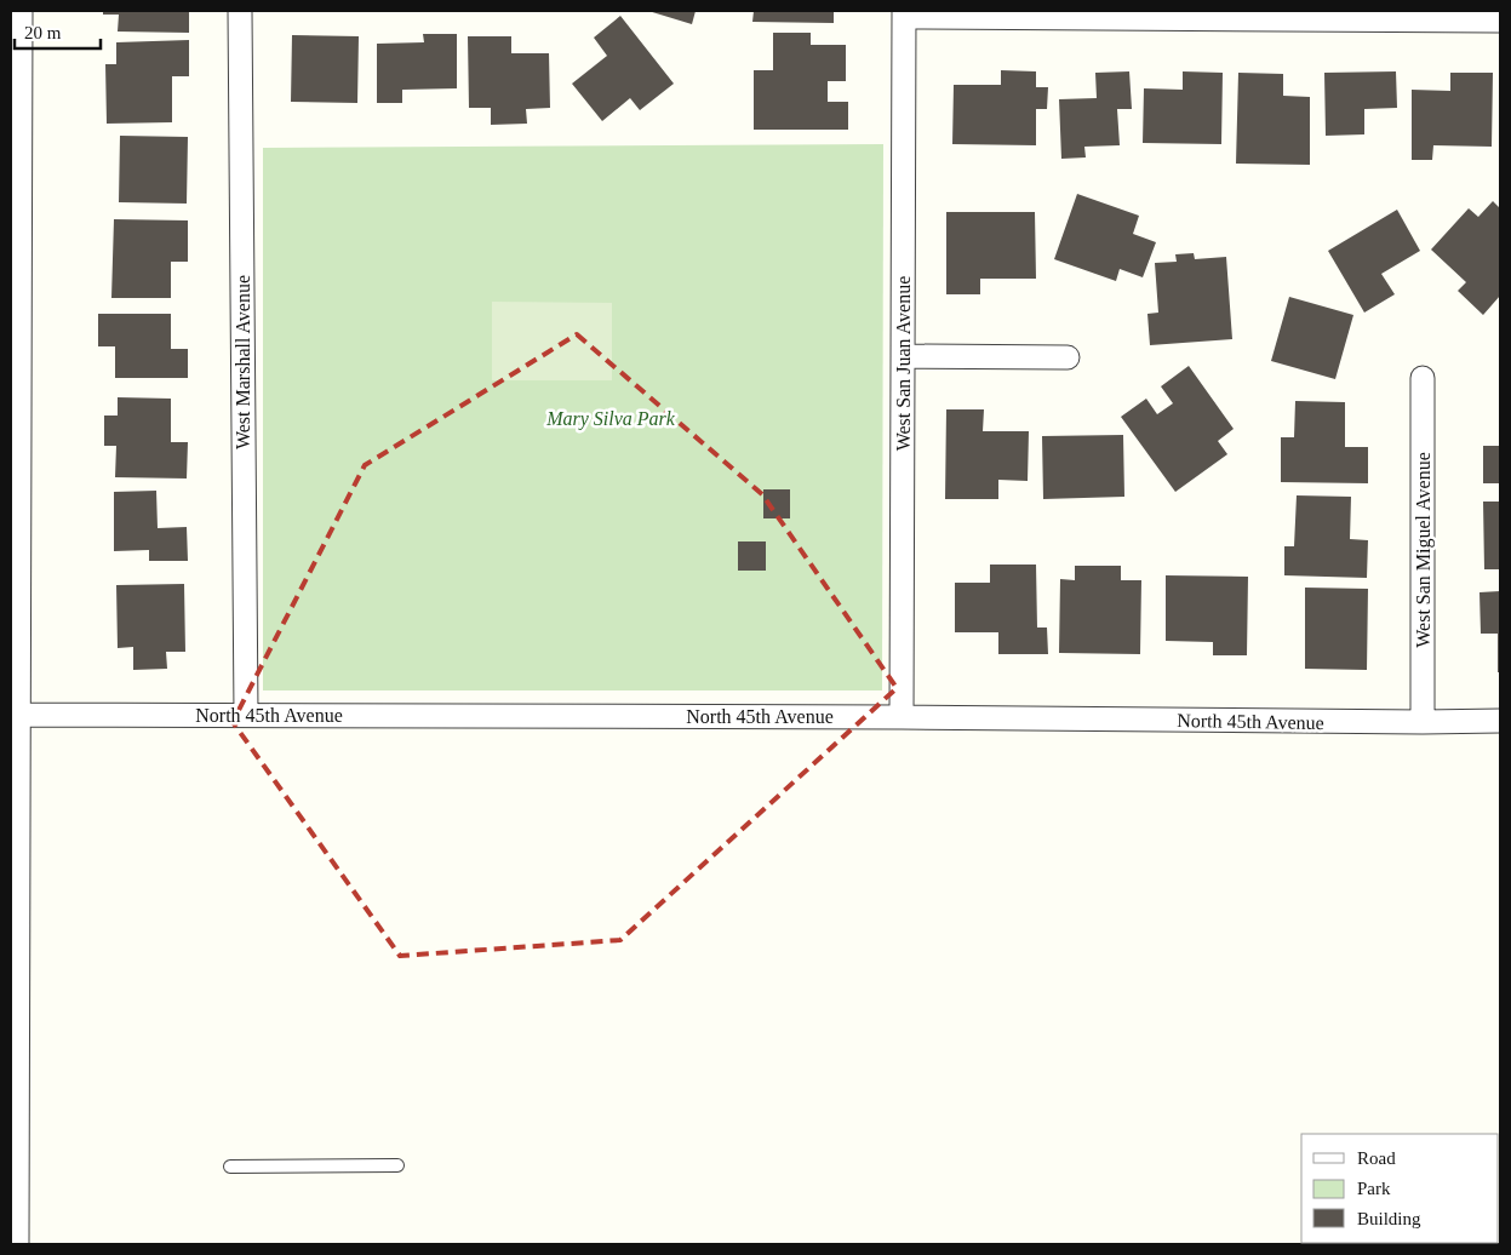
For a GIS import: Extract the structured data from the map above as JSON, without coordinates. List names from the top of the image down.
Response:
{
  "streets": {
    "street": [
      "West Marshall Avenue",
      "West San Juan Avenue",
      "West San Miguel Avenue",
      "North 45th Avenue"
    ]
  },
  "crossings": [
    ["West Marshall Avenue", "North 45th Avenue"],
    ["West San Juan Avenue", "North 45th Avenue"],
    ["West San Miguel Avenue", "North 45th Avenue"]
  ],
  "parks": ["Mary Silva Park"],
  "legend": ["Road", "Park", "Building"],
  "scale_bar": "20 m"
}
